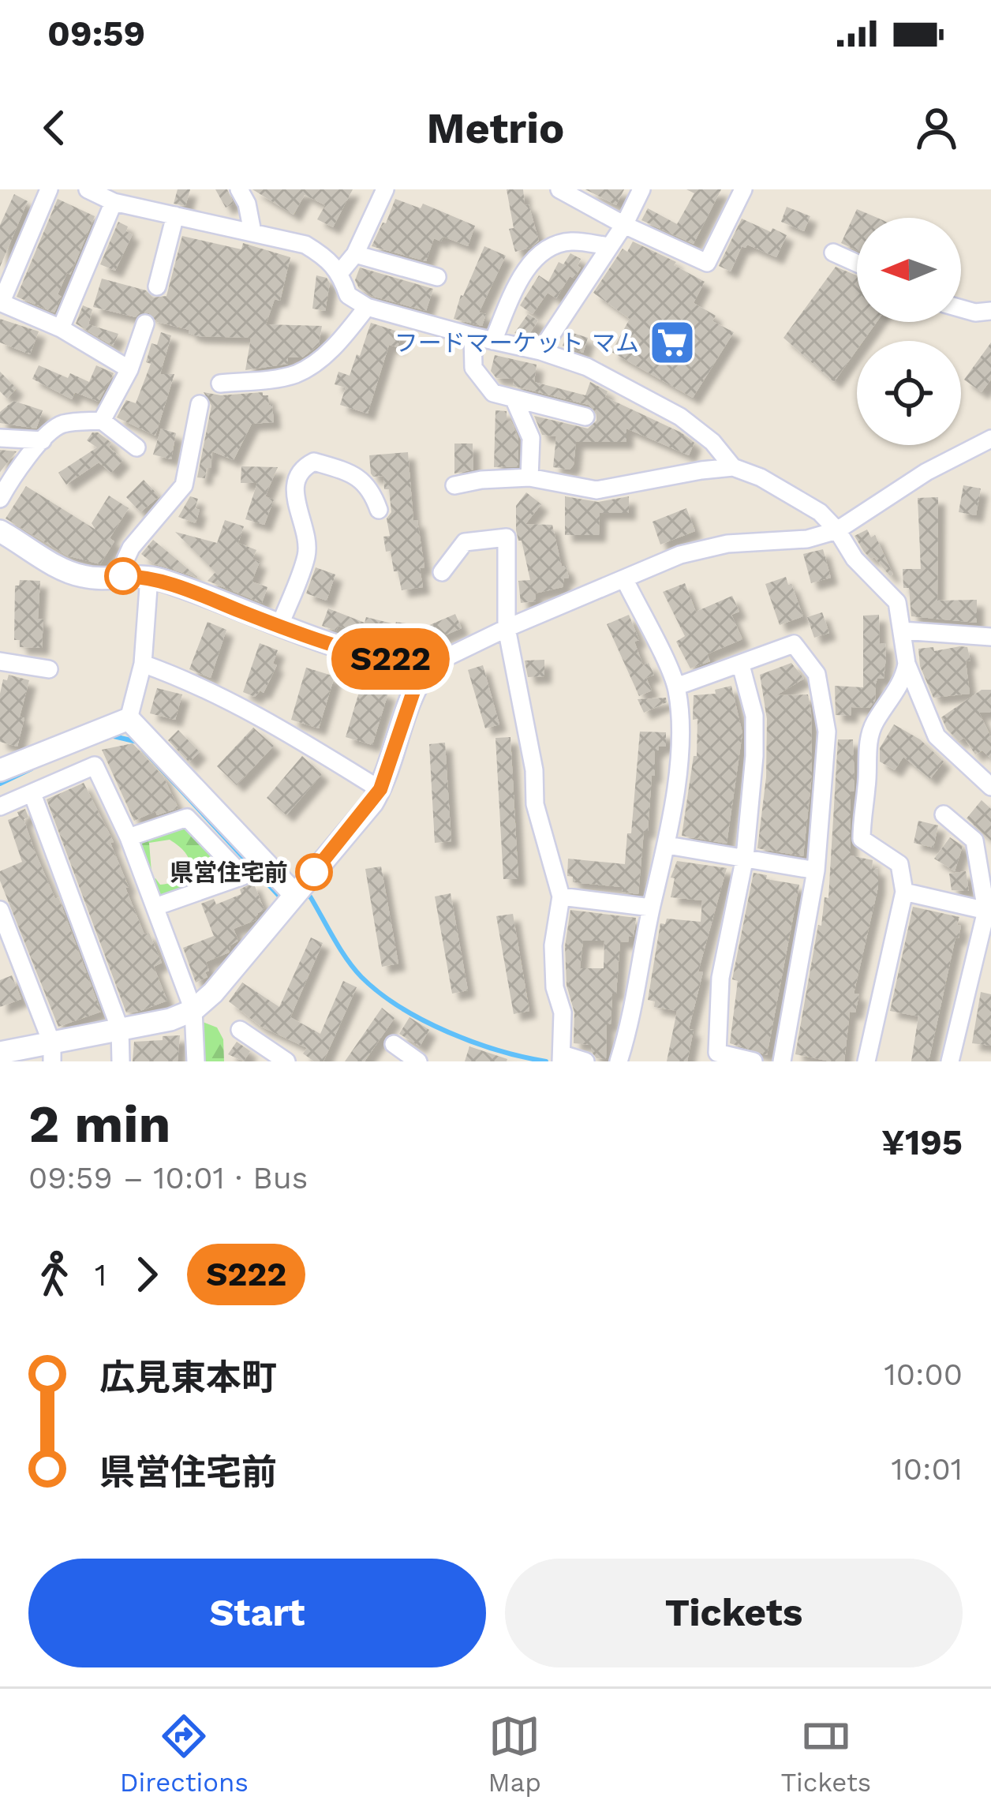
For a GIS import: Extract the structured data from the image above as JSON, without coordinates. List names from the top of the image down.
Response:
{
  "places": {
    "supermarket": ["フードマーケット マム"],
    "other": ["県営住宅前"]
  },
  "lines": ["bus line S222"],
  "north": "left",
  "page": {
    "status": "09:59",
    "header": "Metrio",
    "on_map": "S222",
    "heading": ["2 min", "09:59 – 10:01 · Bus", "¥195"],
    "legs": ["1", "S222"],
    "list": [
      {
        "name": "広見東本町",
        "value": "10:00"
      },
      {
        "name": "県営住宅前",
        "value": "10:01"
      }
    ],
    "buttons": ["Start", "Tickets"],
    "tabs": ["Directions", "Map", "Tickets"]
  }
}
